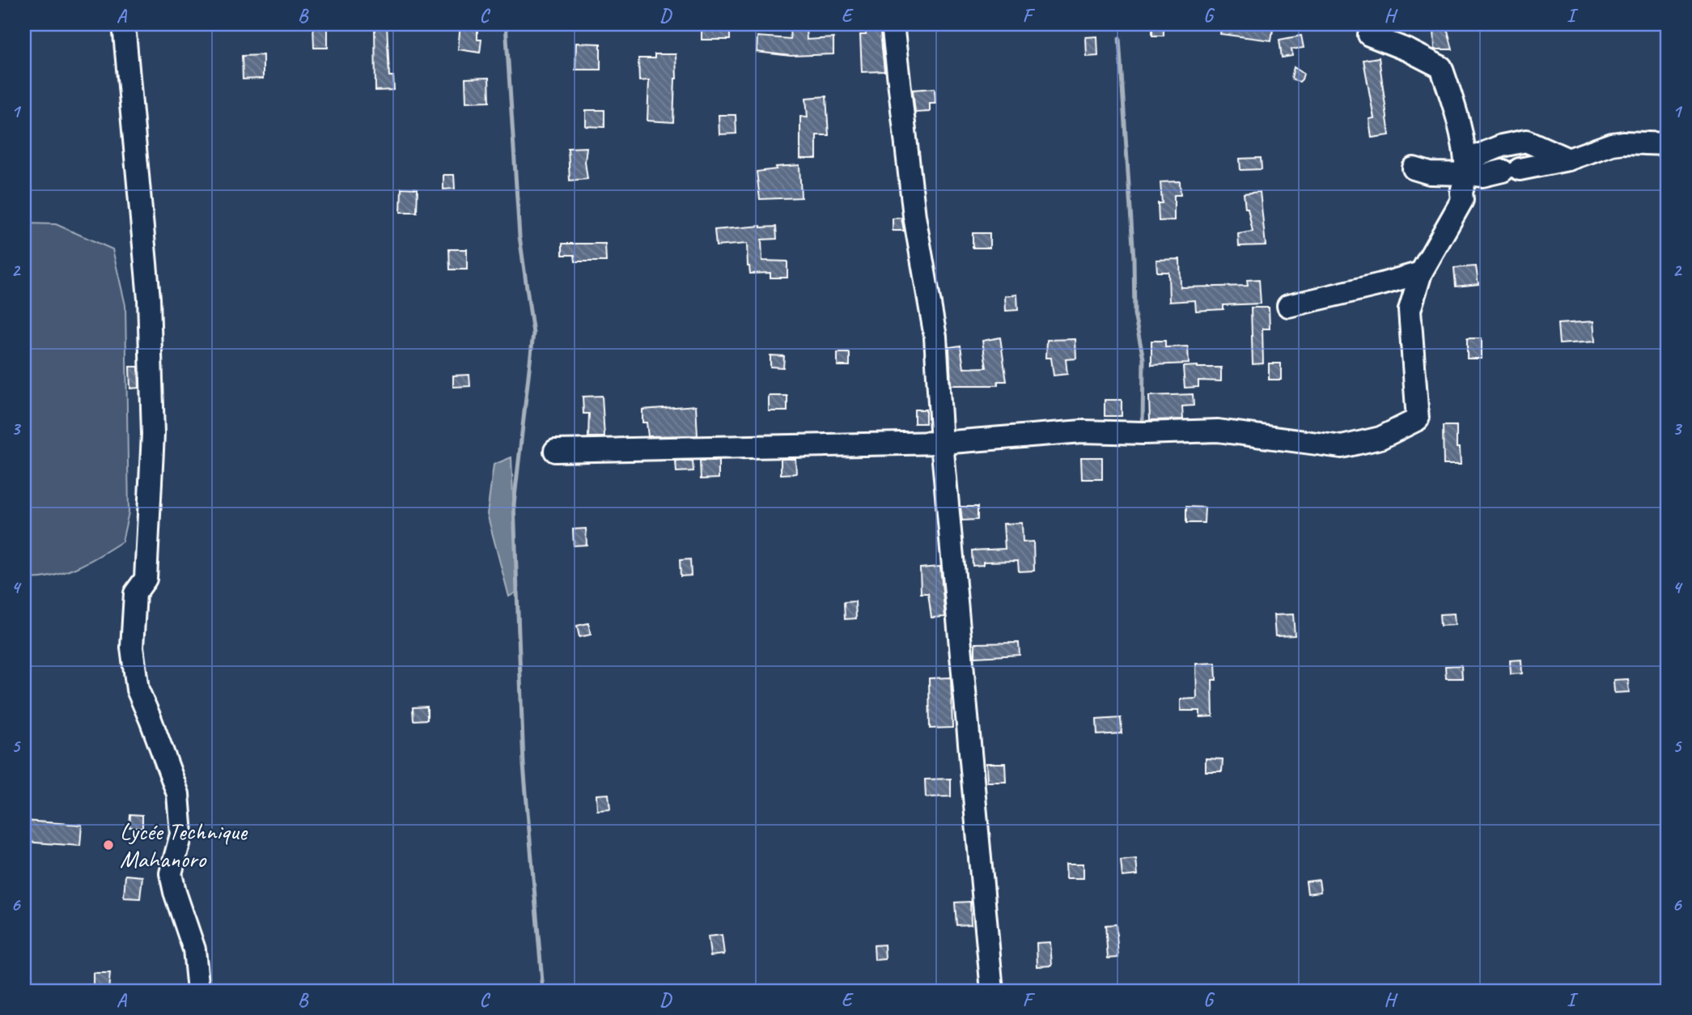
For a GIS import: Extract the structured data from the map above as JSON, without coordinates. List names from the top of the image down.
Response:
{
  "places": ["Lycée Technique Mahanoro"],
  "grid": {
    "columns": [
      "A",
      "B",
      "C",
      "D",
      "E",
      "F",
      "G",
      "H",
      "I"
    ],
    "rows": [
      "1",
      "2",
      "3",
      "4",
      "5",
      "6"
    ]
  }
}
